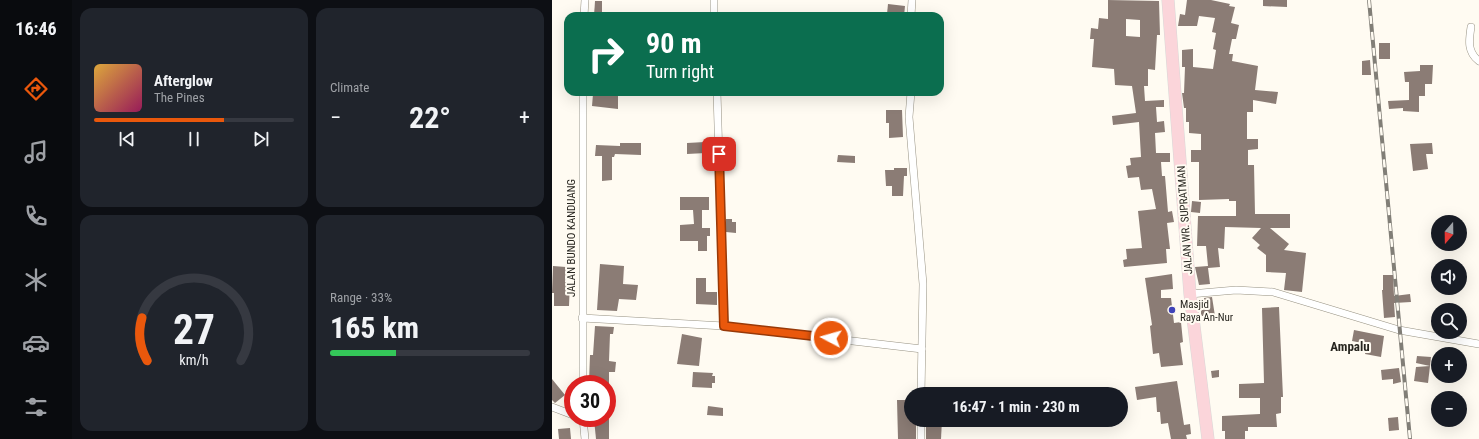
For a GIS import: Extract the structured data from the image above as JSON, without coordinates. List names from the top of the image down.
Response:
{
  "streets": {
    "main road": ["JALAN WR. SUPRATMAN"],
    "street": ["JALAN BUNDO KANDUANG"]
  },
  "districts": ["Ampalu"],
  "places": ["Masjid Raya An-Nur"],
  "north": "bottom",
  "page": {
    "tabs": "16:46",
    "tile": [
      "Climate",
      ["Range · 33%", "165 km"]
    ],
    "turn": ["90 m", "Turn right"],
    "song": ["Afterglow", "The Pines"],
    "heat": ["−", "22°", "+"],
    "map_buttons": ["+", "−"],
    "limit": "30",
    "trip": "16:47 · 1 min · 230 m",
    "gauge": ["27", "km/h"]
  }
}
